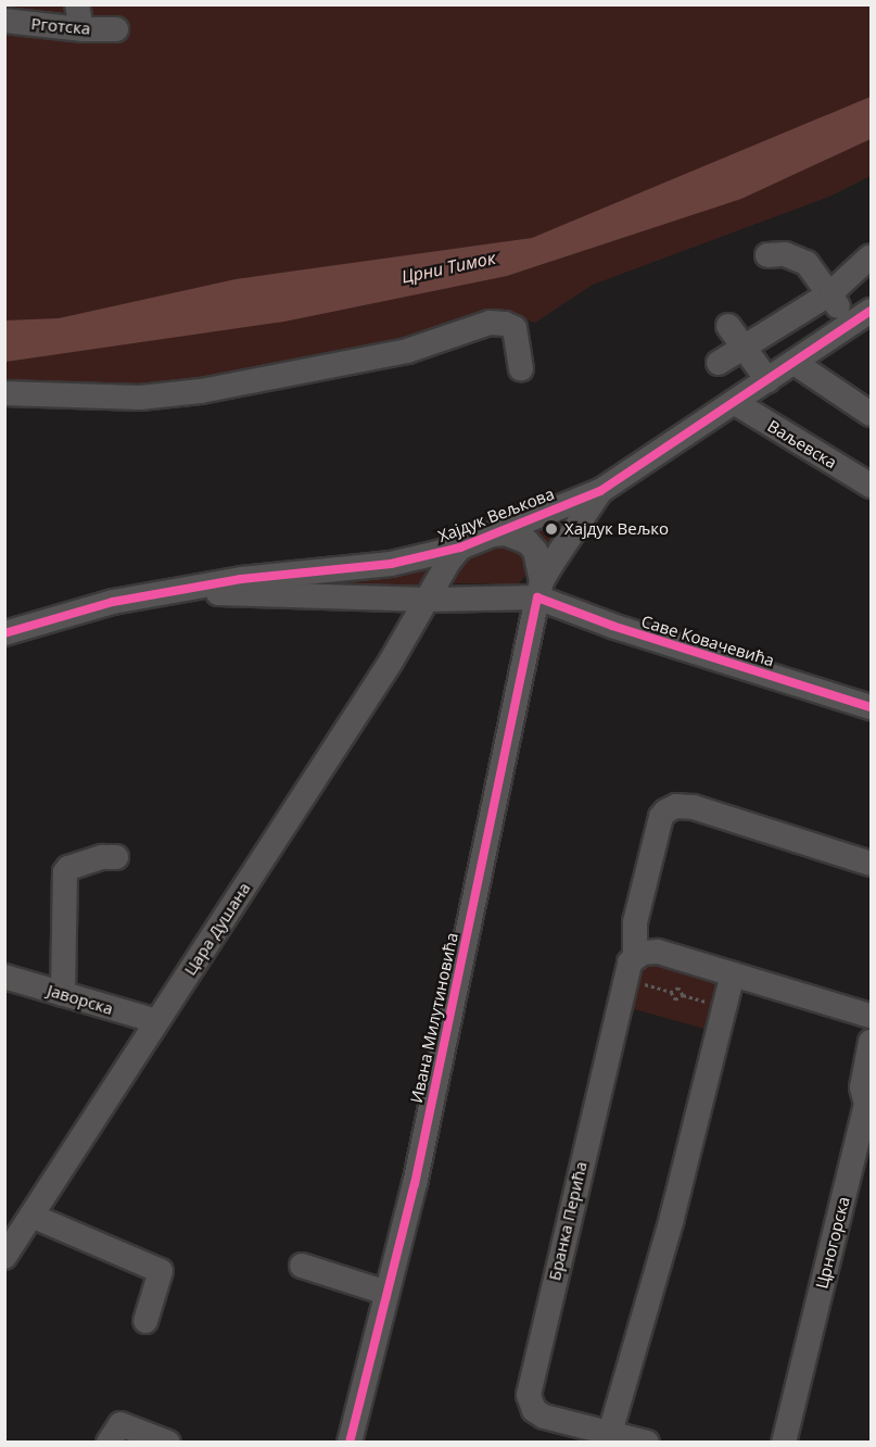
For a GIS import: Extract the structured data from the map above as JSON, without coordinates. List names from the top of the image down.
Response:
{
  "streets": {
    "street": [
      "Рготска",
      "Ваљевска",
      "Хајдук Вељкова",
      "Саве Ковачевића",
      "Цара Душана",
      "Јаворска",
      "Ивана Милутиновића",
      "Бранка Перића",
      "Црногорска"
    ]
  },
  "crossings": [
    ["Ваљевска", "Хајдук Вељкова"],
    ["Хајдук Вељкова", "Саве Ковачевића"],
    ["Хајдук Вељкова", "Цара Душана"],
    ["Хајдук Вељкова", "Ивана Милутиновића"],
    ["Саве Ковачевића", "Ивана Милутиновића"],
    ["Цара Душана", "Јаворска"]
  ],
  "water": ["Црни Тимок"],
  "places": ["Хајдук Вељко"]
}
